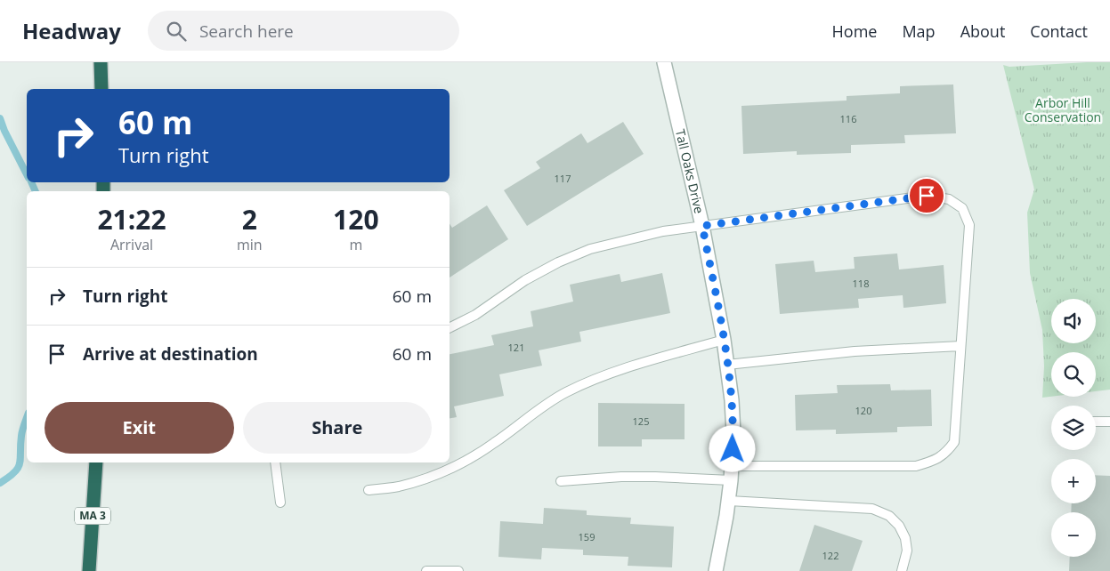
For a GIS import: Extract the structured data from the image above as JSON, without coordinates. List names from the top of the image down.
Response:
{
  "streets": {
    "highway": ["MA 3"],
    "street": ["Tall Oaks Drive"]
  },
  "parks": ["Arbor Hill Conservation"],
  "house_numbers": [
    "116",
    "117",
    "118",
    "121",
    "120",
    "125",
    "159",
    "122"
  ],
  "page": {
    "header": "Headway",
    "search": "Search here",
    "nav": [
      "Home",
      "Map",
      "About",
      "Contact"
    ],
    "turn": ["60 m", "Turn right"],
    "eta": [
      "21:22",
      "Arrival",
      "2",
      "min",
      "120",
      "m"
    ],
    "list": [
      {
        "name": "Turn right",
        "value": "60 m"
      },
      {
        "name": "Arrive at destination",
        "value": "60 m"
      }
    ],
    "map_buttons": ["+", "−"],
    "buttons": ["Exit", "Share"]
  }
}
